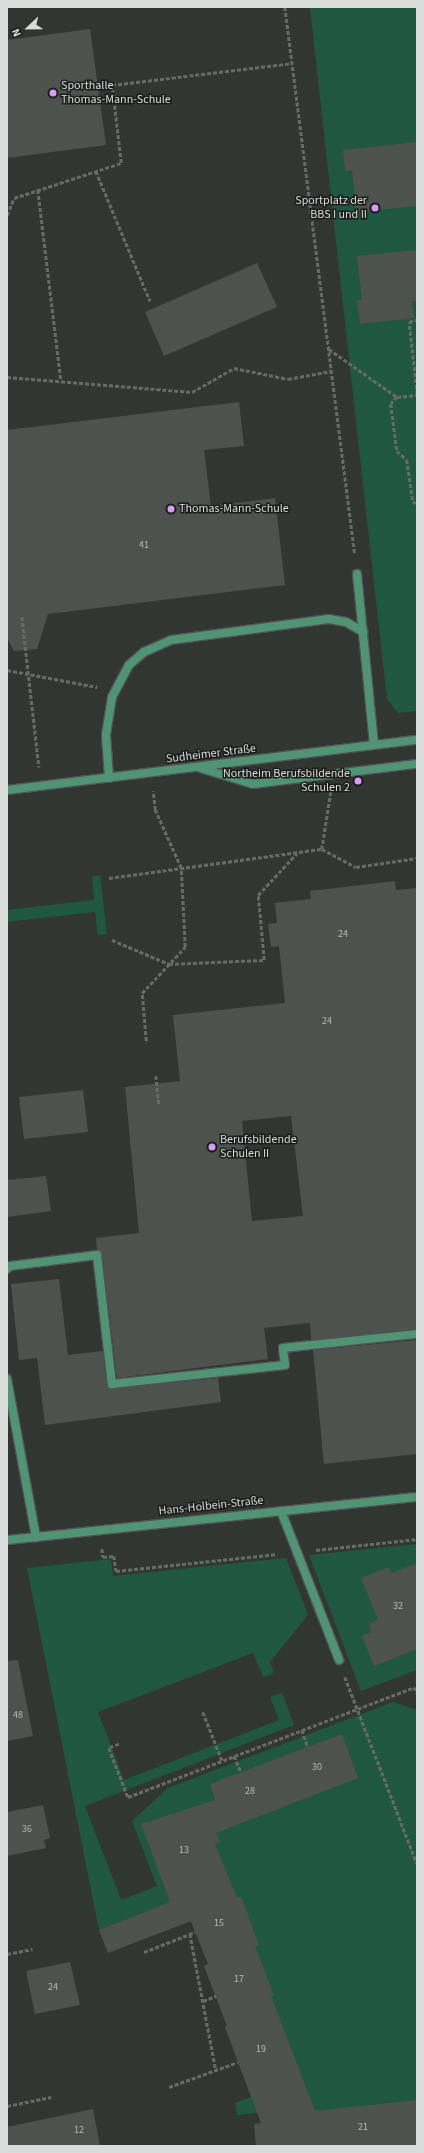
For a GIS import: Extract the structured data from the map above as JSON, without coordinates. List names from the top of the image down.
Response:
{
  "streets": {
    "street": ["Sudheimer Straße", "Hans-Holbein-Straße"]
  },
  "places": [
    "Sporthalle Thomas-Mann-Schule",
    "Sportplatz der BBS I und II",
    "Thomas-Mann-Schule",
    "Northeim Berufsbildende Schulen 2",
    "Berufsbildende Schulen II"
  ],
  "house_numbers": [
    "41",
    "24",
    "24",
    "32",
    "48",
    "30",
    "28",
    "36",
    "13",
    "15",
    "17",
    "24",
    "19",
    "21",
    "12"
  ],
  "north": "left"
}
